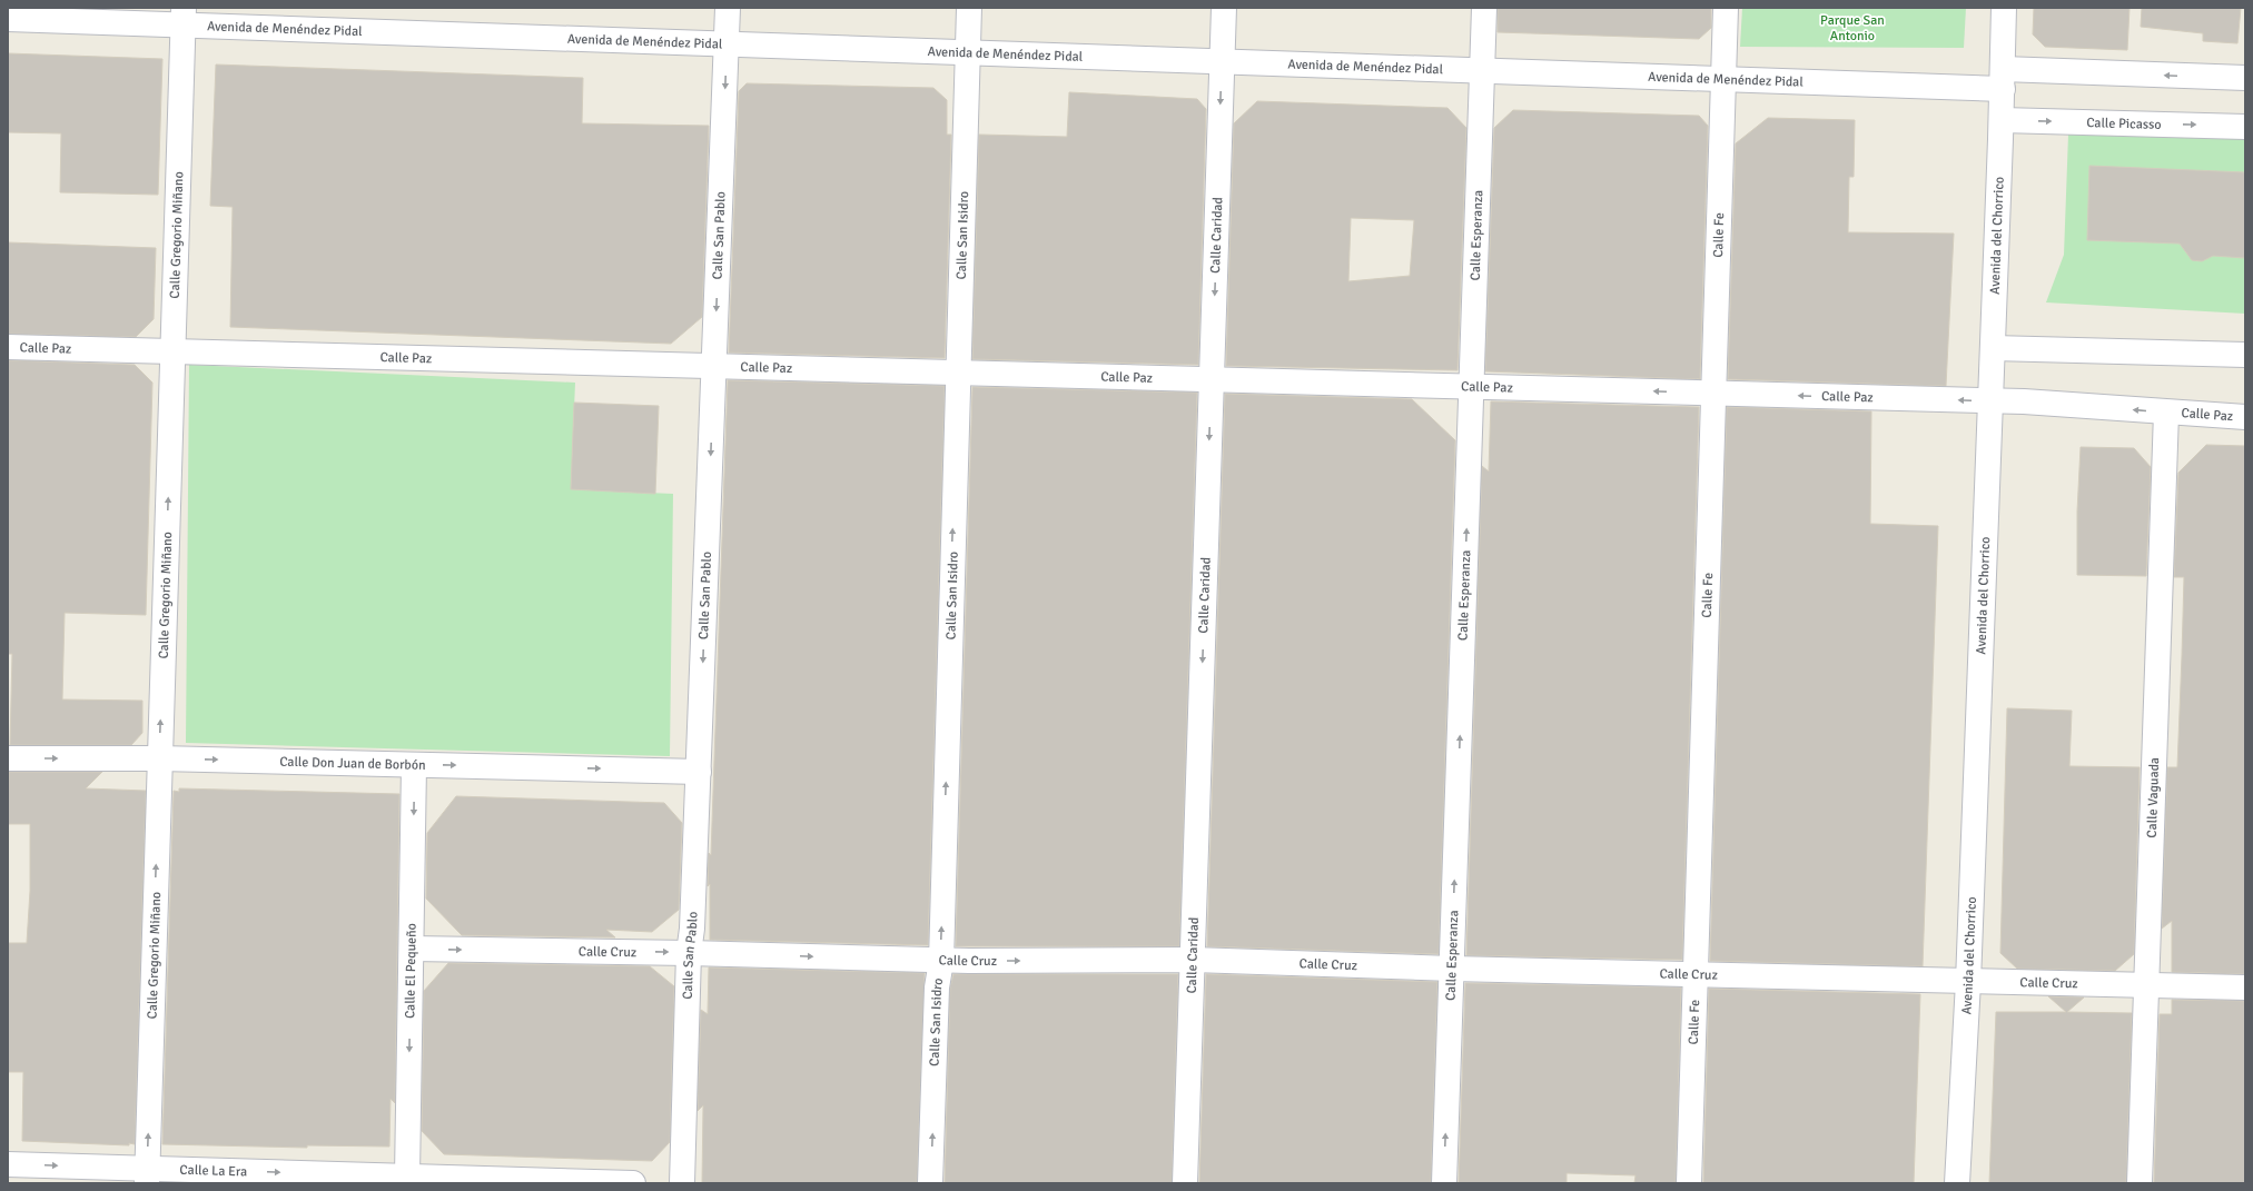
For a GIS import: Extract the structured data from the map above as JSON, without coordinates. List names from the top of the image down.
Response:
{
  "streets": {
    "street": [
      "Avenida de Menéndez Pidal",
      "Calle Picasso",
      "Calle Gregorio Miñano",
      "Calle San Pablo",
      "Calle San Isidro",
      "Calle Caridad",
      "Calle Esperanza",
      "Calle Fe",
      "Avenida del Chorrico",
      "Calle Paz",
      "Calle Don Juan de Borbón",
      "Calle Vaguada",
      "Calle Cruz",
      "Calle El Pequeño",
      "Calle La Era"
    ]
  },
  "crossings": [
    ["Avenida de Menéndez Pidal", "Calle Gregorio Miñano"],
    ["Avenida de Menéndez Pidal", "Calle San Pablo"],
    ["Avenida de Menéndez Pidal", "Calle San Isidro"],
    ["Avenida de Menéndez Pidal", "Calle Caridad"],
    ["Avenida de Menéndez Pidal", "Calle Esperanza"],
    ["Avenida de Menéndez Pidal", "Calle Fe"],
    ["Avenida de Menéndez Pidal", "Avenida del Chorrico"],
    ["Calle Picasso", "Avenida del Chorrico"],
    ["Calle Gregorio Miñano", "Calle Paz"],
    ["Calle Gregorio Miñano", "Calle Don Juan de Borbón"],
    ["Calle Gregorio Miñano", "Calle La Era"],
    ["Calle San Pablo", "Calle Paz"],
    ["Calle San Pablo", "Calle Don Juan de Borbón"],
    ["Calle San Pablo", "Calle Cruz"],
    ["Calle San Isidro", "Calle Paz"],
    ["Calle San Isidro", "Calle Cruz"],
    ["Calle Caridad", "Calle Paz"],
    ["Calle Caridad", "Calle Cruz"],
    ["Calle Esperanza", "Calle Paz"],
    ["Calle Esperanza", "Calle Cruz"],
    ["Calle Fe", "Calle Paz"],
    ["Calle Fe", "Calle Cruz"],
    ["Avenida del Chorrico", "Calle Paz"],
    ["Avenida del Chorrico", "Calle Cruz"],
    ["Calle Paz", "Calle Vaguada"],
    ["Calle Don Juan de Borbón", "Calle El Pequeño"],
    ["Calle Vaguada", "Calle Cruz"],
    ["Calle Cruz", "Calle El Pequeño"],
    ["Calle El Pequeño", "Calle La Era"]
  ],
  "one_way": [
    "Calle Gregorio Miñano",
    "Calle San Pablo",
    "Calle San Isidro",
    "Calle Caridad",
    "Calle Esperanza",
    "Calle Don Juan de Borbón",
    "Calle Cruz",
    "Calle El Pequeño",
    "Calle La Era"
  ],
  "parks": ["Parque San Antonio"]
}
